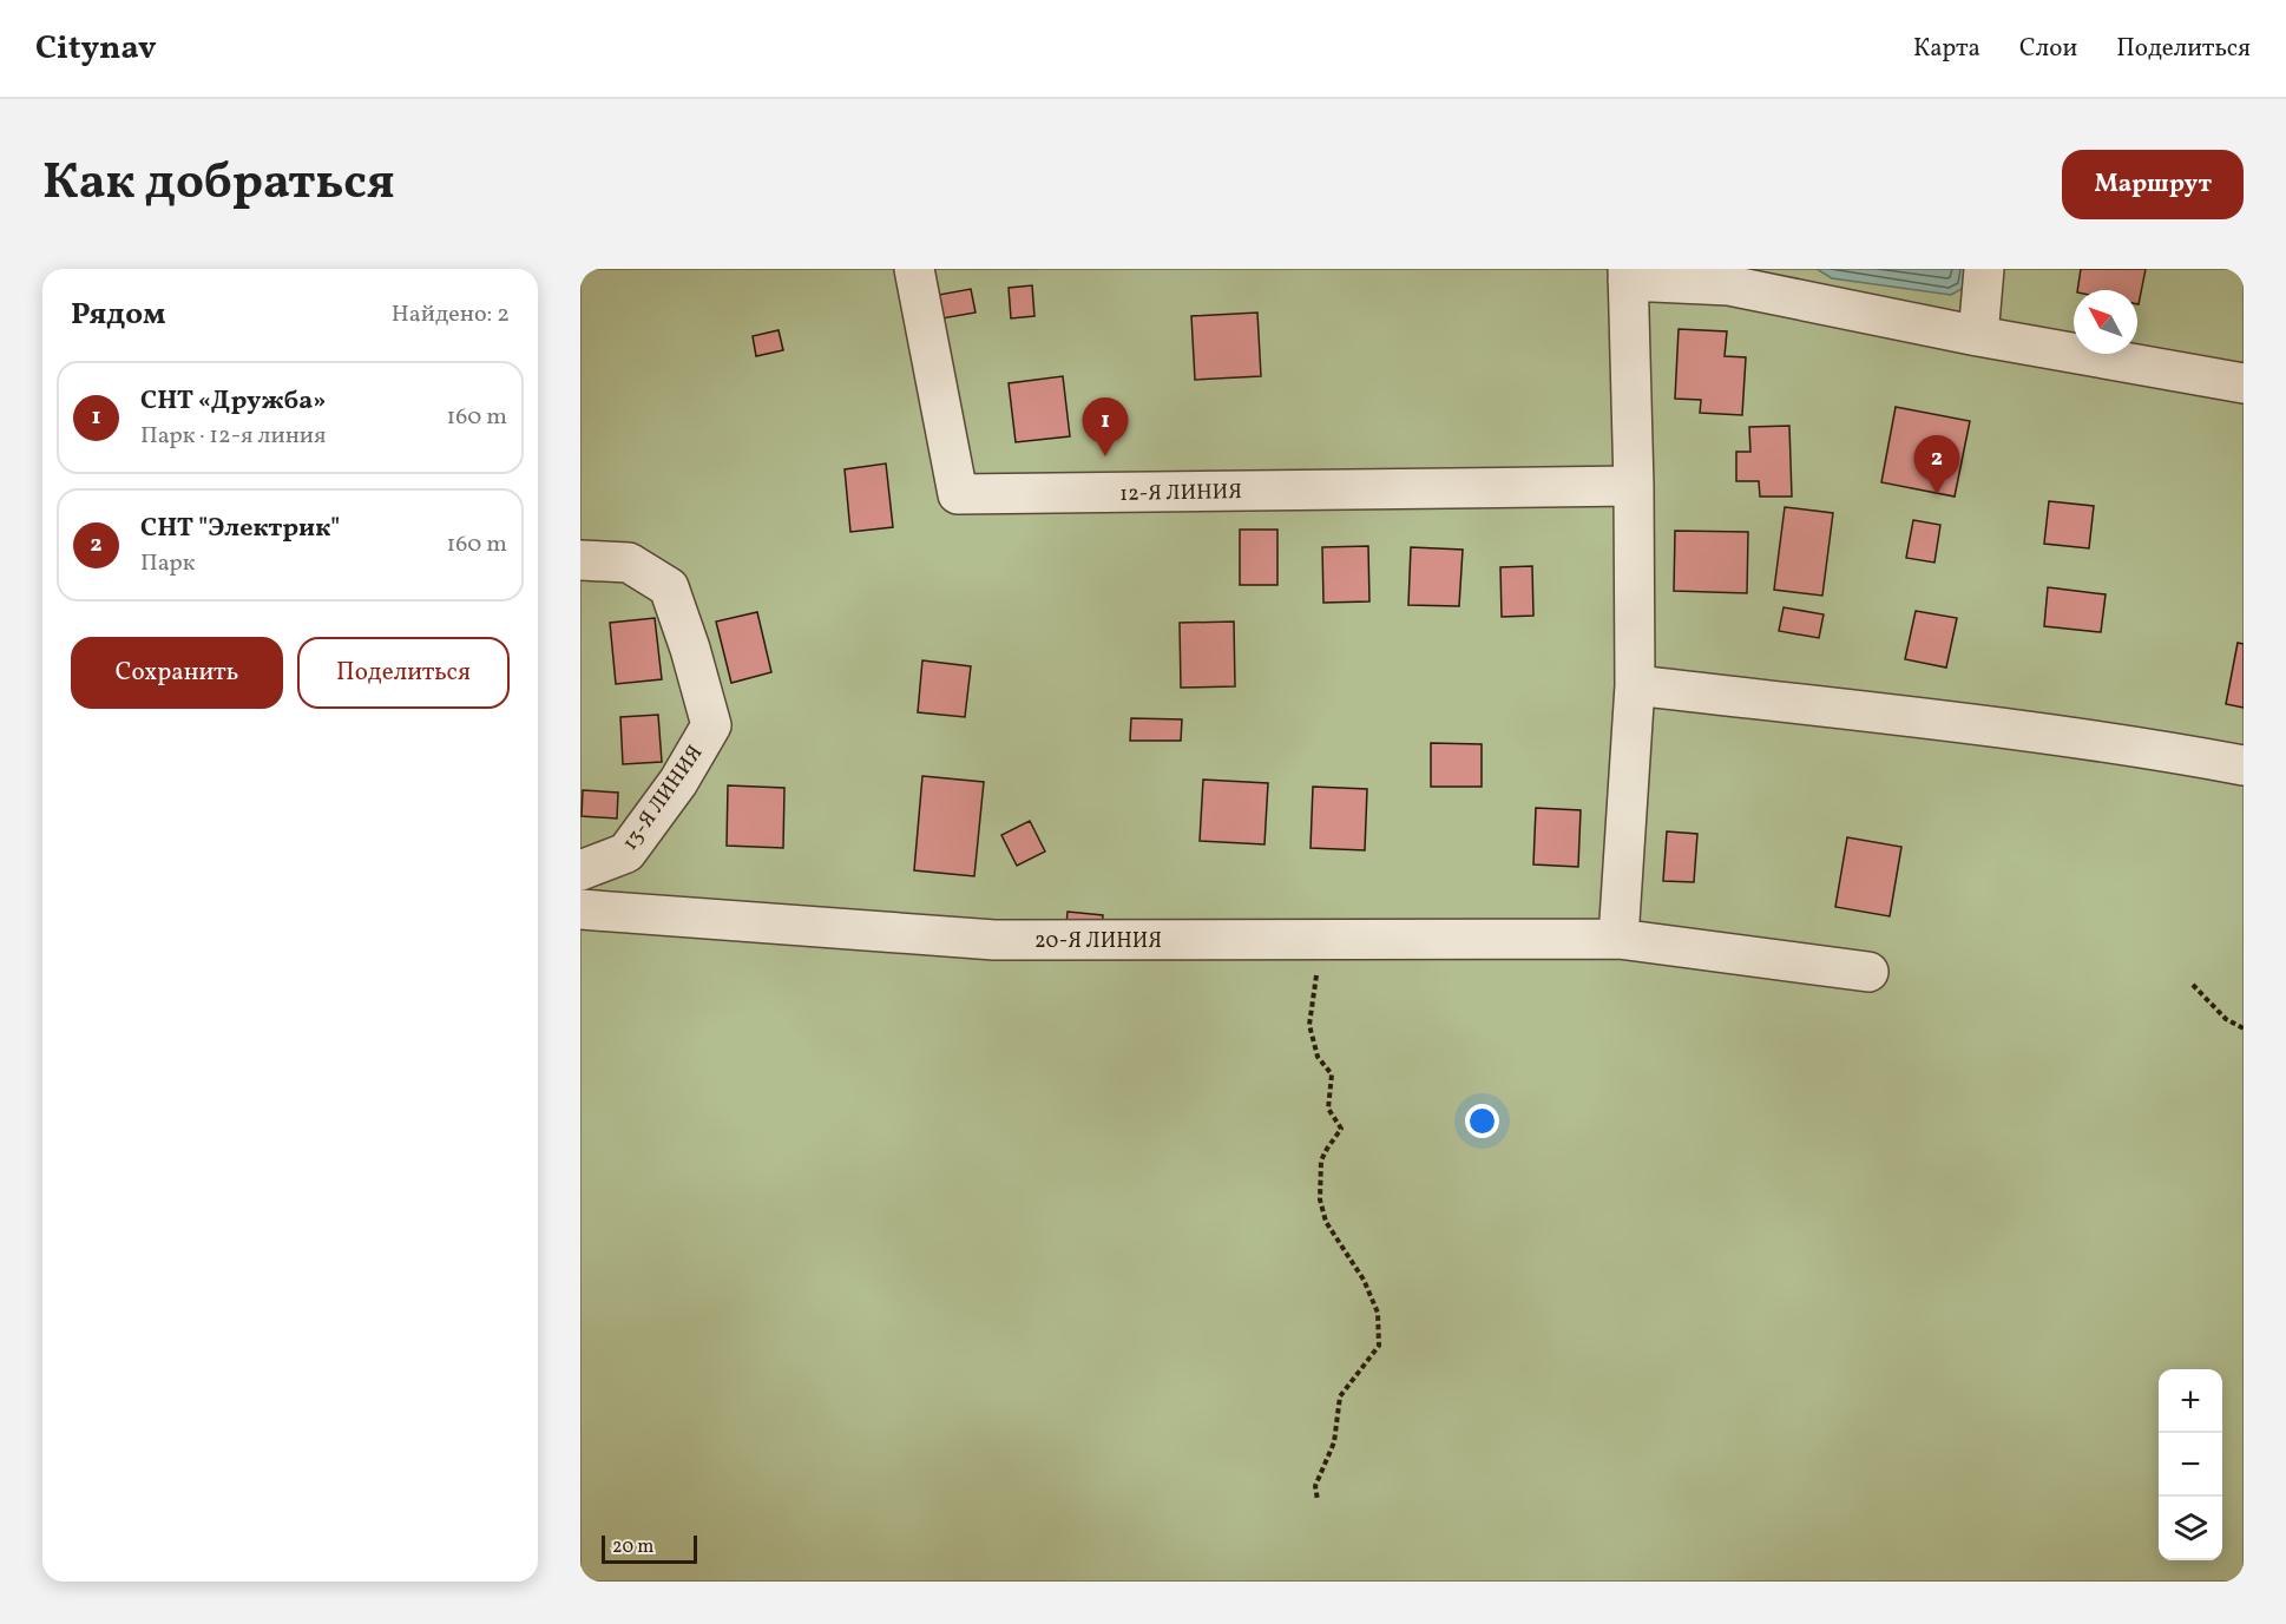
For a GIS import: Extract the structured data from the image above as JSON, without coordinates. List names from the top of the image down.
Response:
{
  "streets": {
    "street": ["12-Я ЛИНИЯ", "13-Я ЛИНИЯ", "20-Я ЛИНИЯ"]
  },
  "scale_bar": "20 m",
  "north": "top left",
  "page": {
    "header": "Citynav",
    "nav": ["Карта", "Слои", "Поделиться"],
    "title": "Как добраться",
    "buttons": [
      "Маршрут",
      ["Сохранить", "Поделиться"]
    ],
    "heading": ["Рядом", "Найдено: 2"],
    "list": [
      {
        "mark": "1",
        "name": "СНТ «Дружба»",
        "note": "Парк · 12-я линия",
        "value": "160 m"
      },
      {
        "mark": "2",
        "name": "СНТ \"Электрик\"",
        "note": "Парк",
        "value": "160 m"
      }
    ],
    "pins": ["1", "2"],
    "map_buttons": ["+", "−"],
    "scale": "20 m"
  }
}
